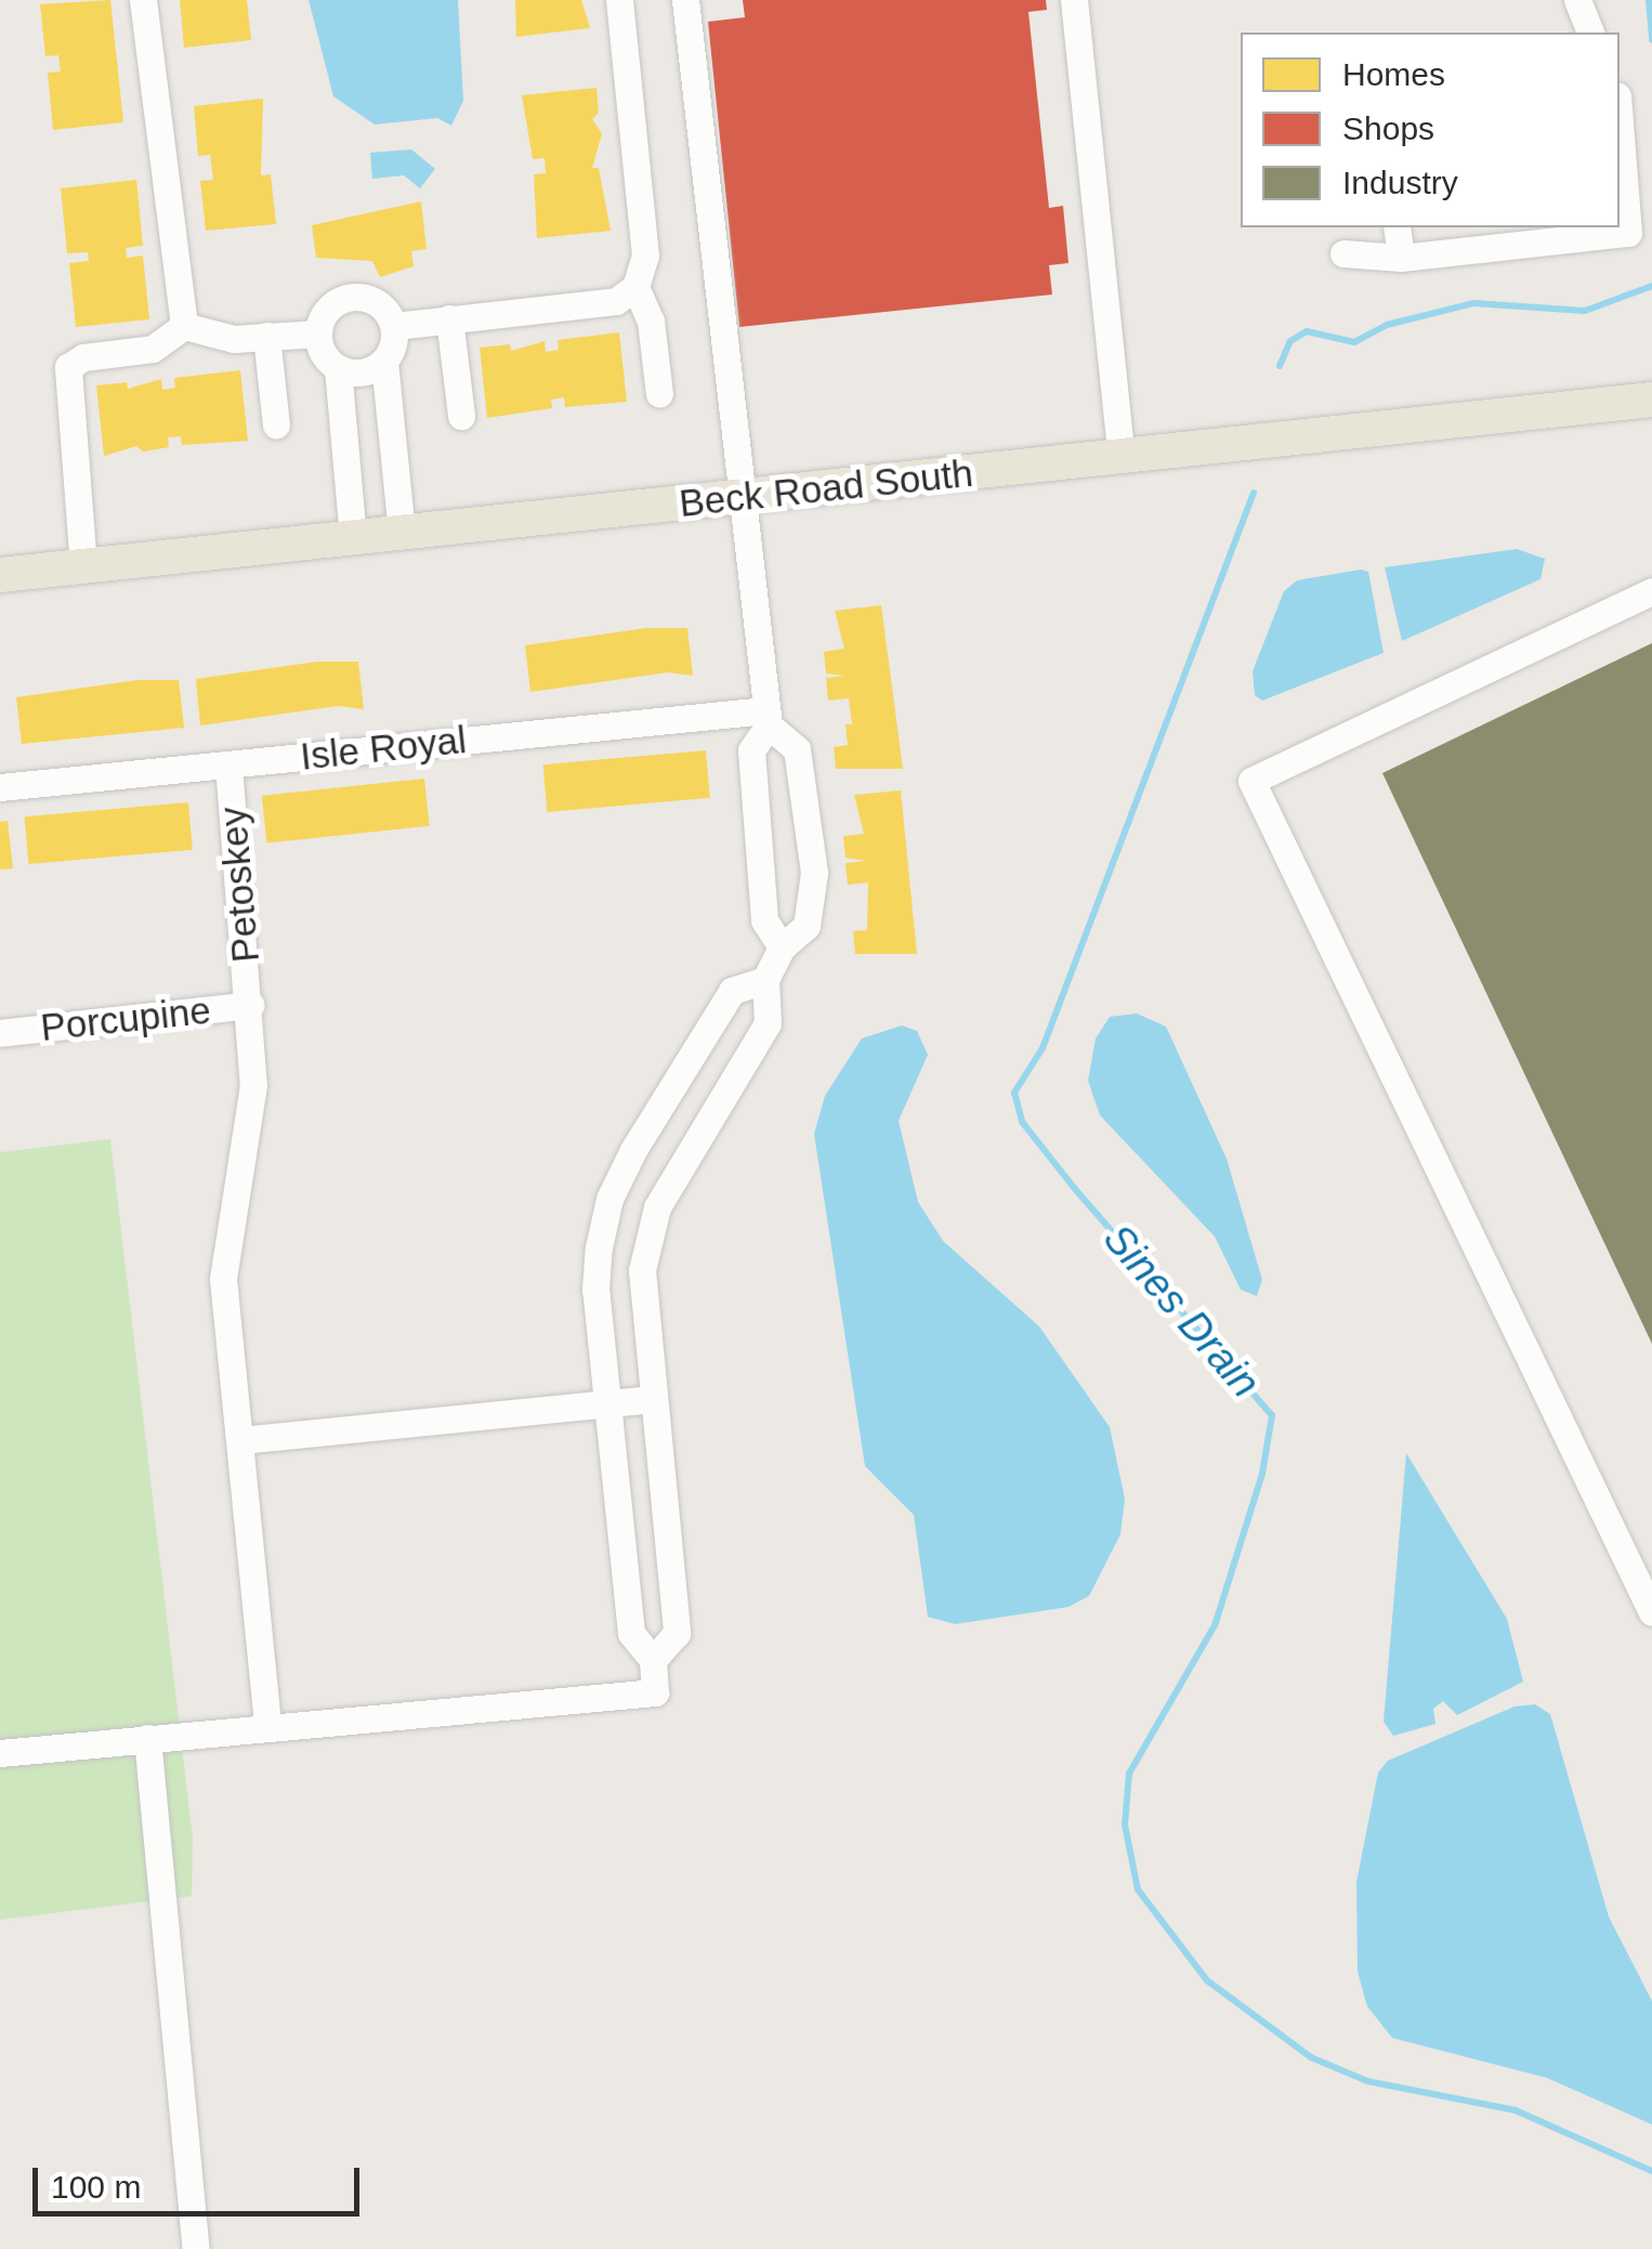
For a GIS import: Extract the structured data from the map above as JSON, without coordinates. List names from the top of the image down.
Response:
{
  "streets": {
    "main road": ["Beck Road South"],
    "street": ["Isle Royal", "Petoskey", "Porcupine"]
  },
  "crossings": [
    ["Isle Royal", "Petoskey"],
    ["Petoskey", "Porcupine"]
  ],
  "water": ["Sines Drain"],
  "legend": ["Homes", "Shops", "Industry"],
  "scale_bar": "100 m"
}
